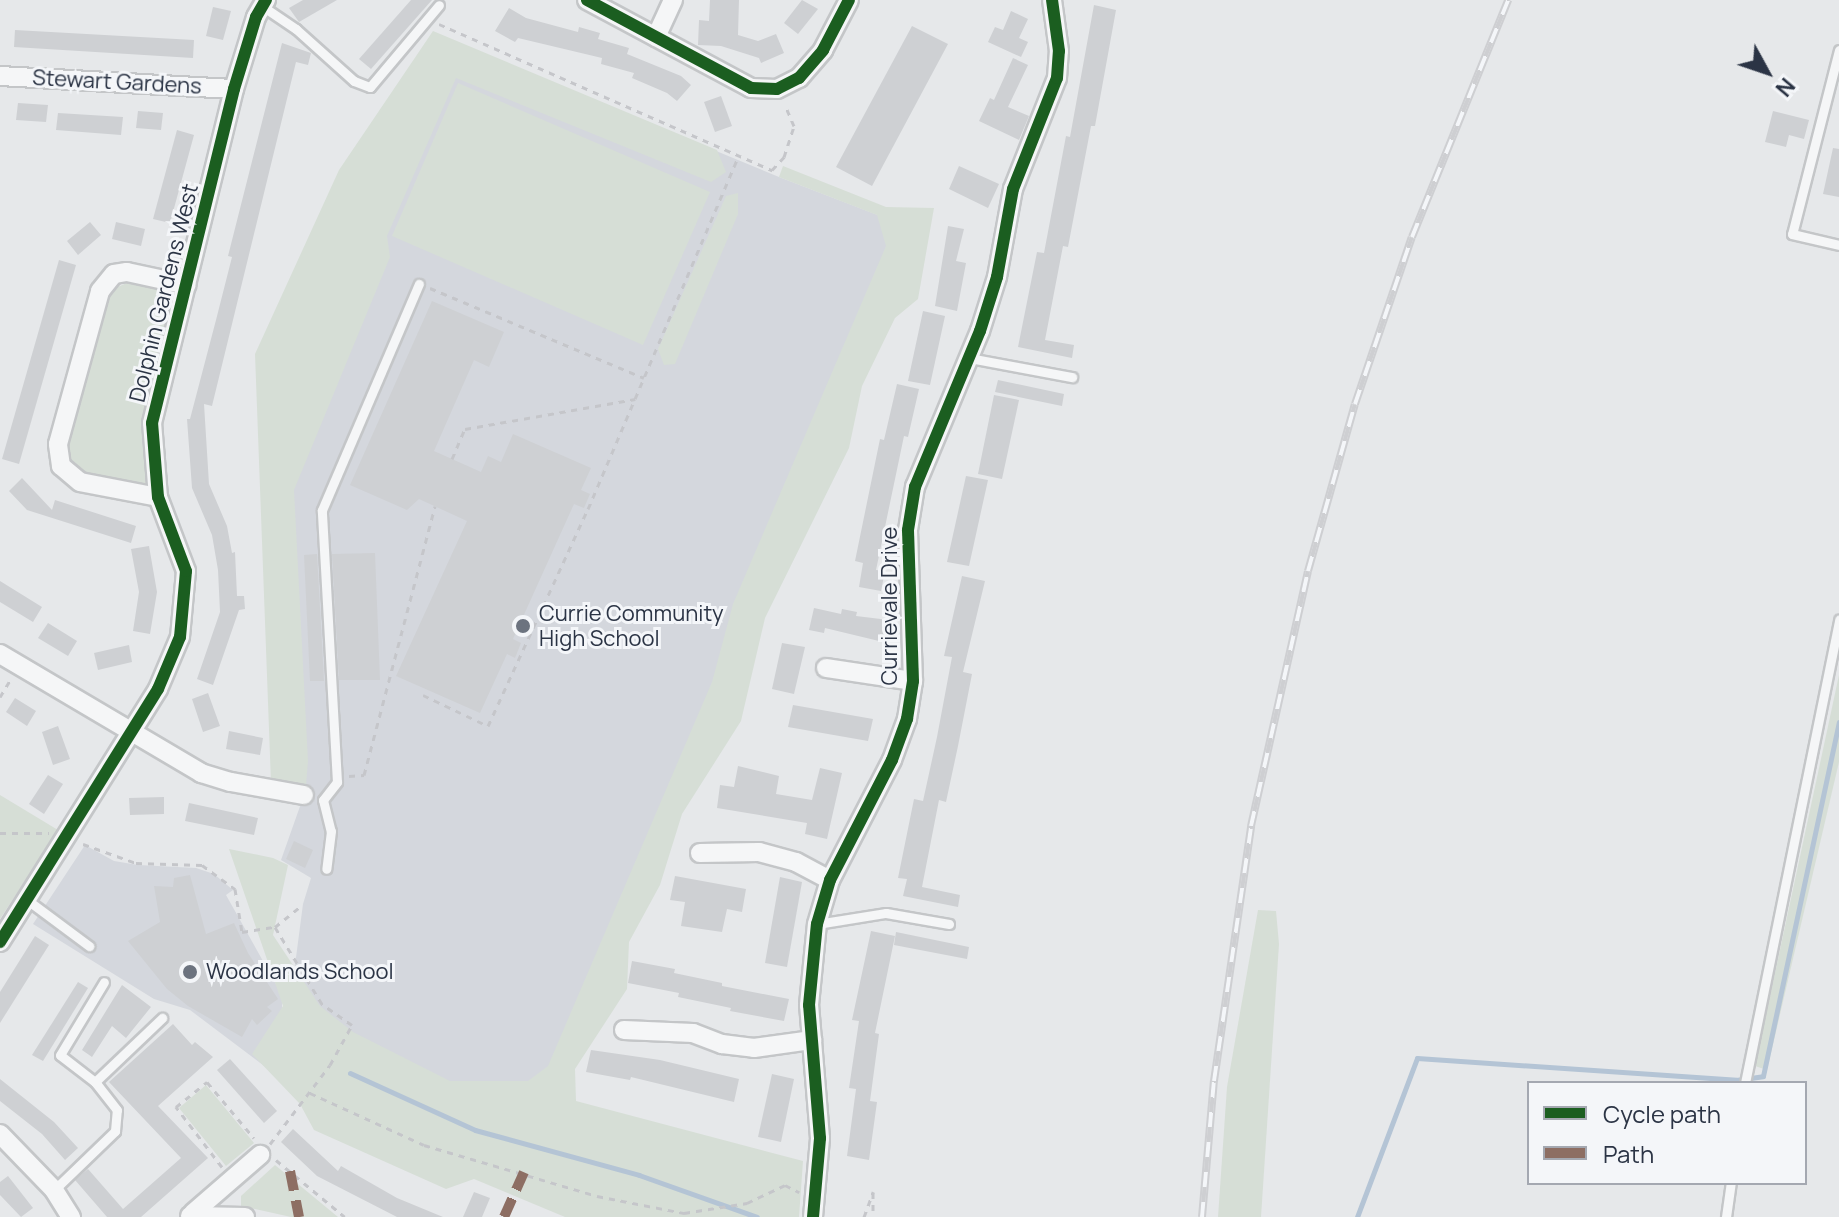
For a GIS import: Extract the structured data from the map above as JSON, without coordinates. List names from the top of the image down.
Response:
{
  "streets": {
    "street": ["Stewart Gardens", "Dolphin Gardens West", "Currievale Drive"]
  },
  "crossings": [
    ["Stewart Gardens", "Dolphin Gardens West"]
  ],
  "places": ["Currie Community High School", "Woodlands School"],
  "legend": ["Cycle path", "Path"],
  "north": "bottom right"
}
